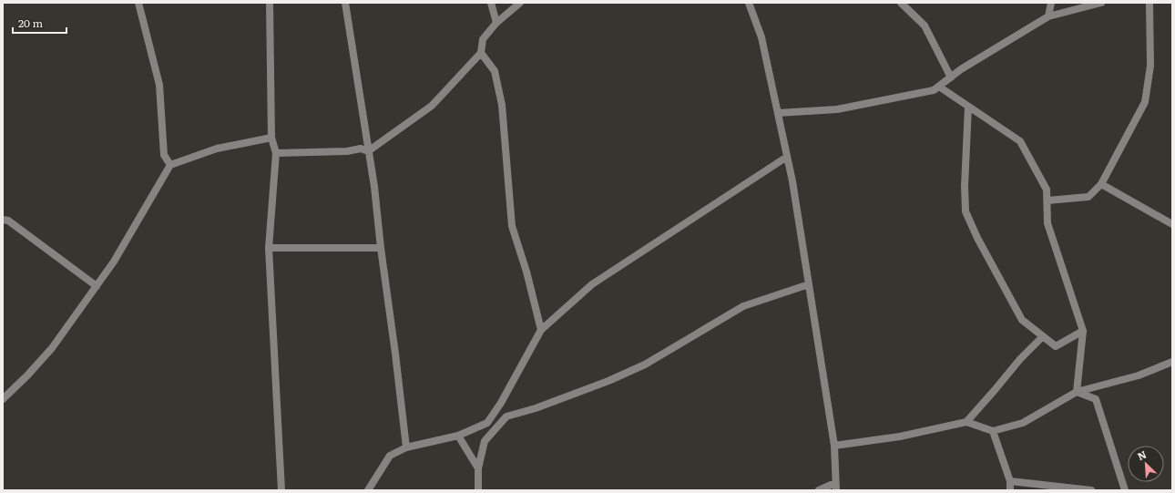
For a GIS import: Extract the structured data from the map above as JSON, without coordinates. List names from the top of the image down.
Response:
{
  "scale_bar": "20 m",
  "north": "top left"
}
